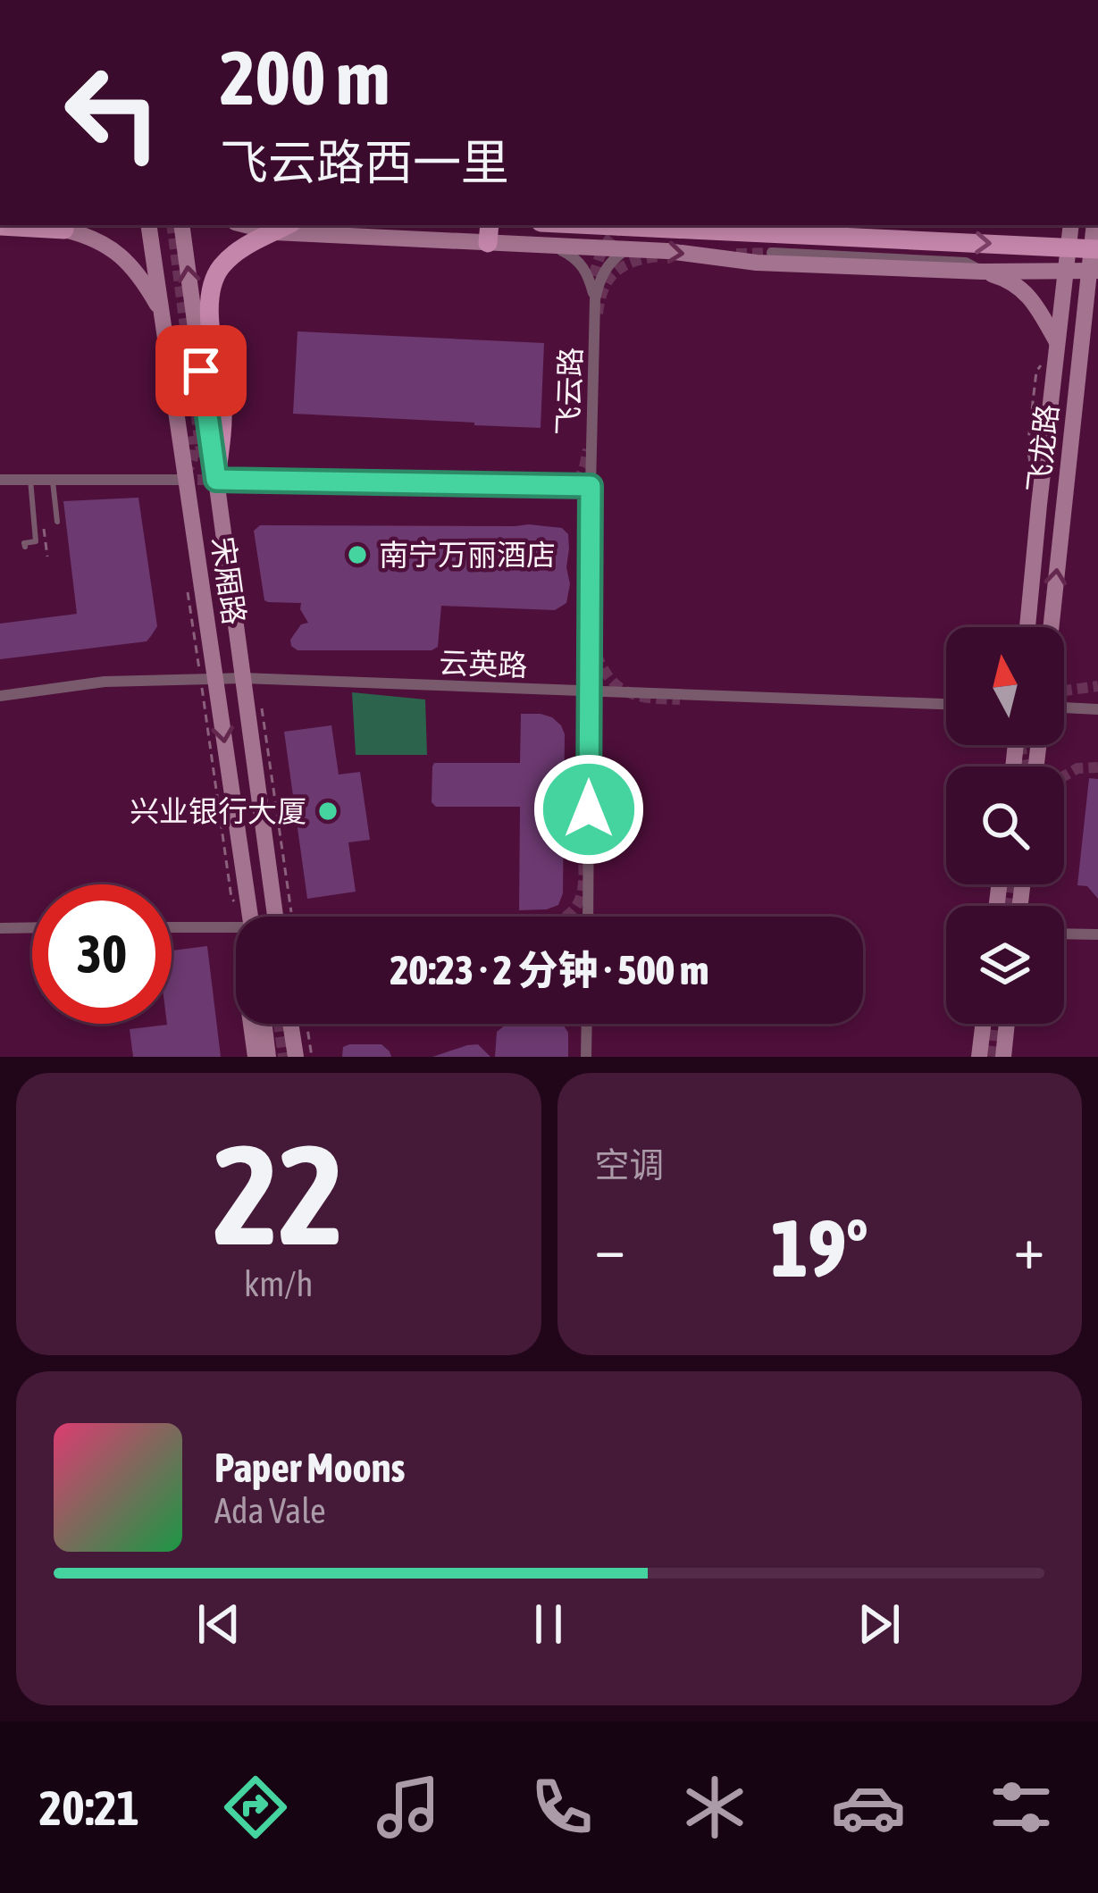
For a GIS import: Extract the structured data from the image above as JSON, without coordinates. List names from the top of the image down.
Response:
{
  "streets": {
    "street": [
      "飞云路",
      "飞龙路",
      "宋厢路",
      "云英路"
    ]
  },
  "crossings": [
    ["飞云路", "云英路"],
    ["宋厢路", "云英路"]
  ],
  "places": ["南宁万丽酒店", "兴业银行大厦"],
  "north": "top",
  "page": {
    "turn": ["200 m", "飞云路西一里"],
    "limit": "30",
    "trip": "20:23 · 2 分钟 · 500 m",
    "tile": [
      ["22", "km/h"],
      "空调"
    ],
    "heat": ["−", "19°", "+"],
    "song": ["Paper Moons", "Ada Vale"],
    "tabs": "20:21"
  }
}
